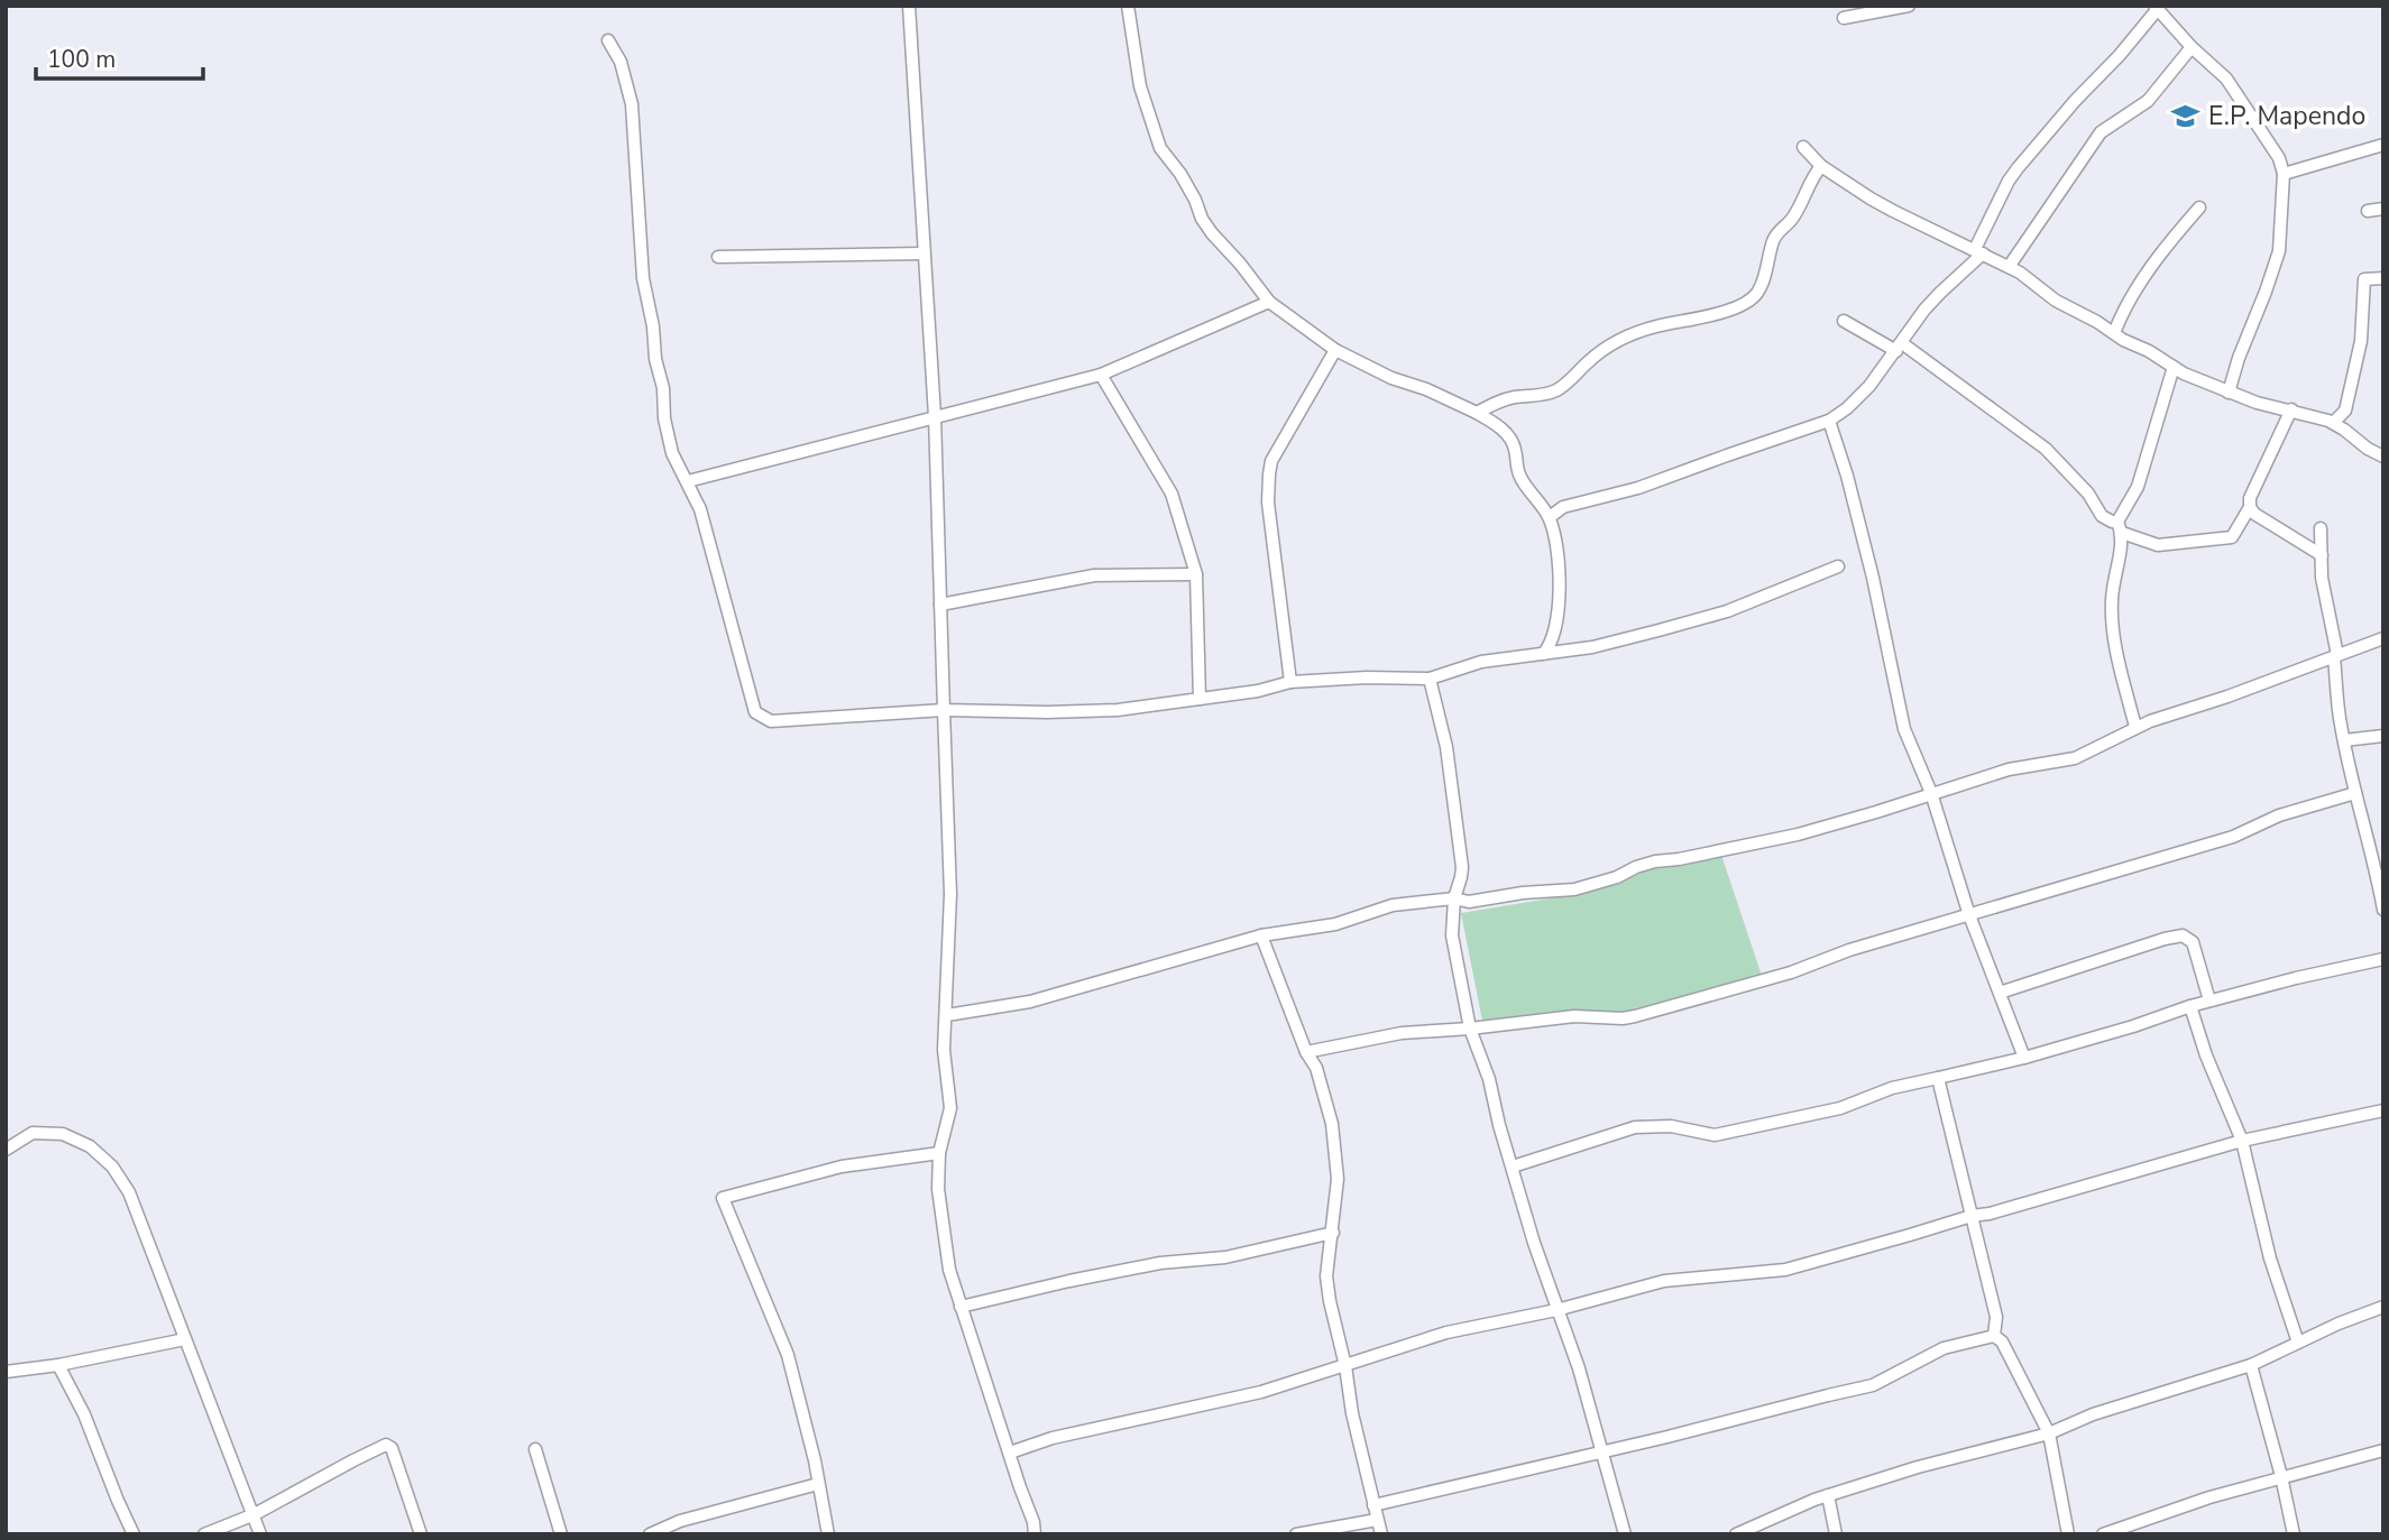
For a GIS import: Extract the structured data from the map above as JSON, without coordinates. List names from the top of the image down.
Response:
{
  "places": {
    "school or university": ["E.P. Mapendo"]
  },
  "scale_bar": "100 m"
}
